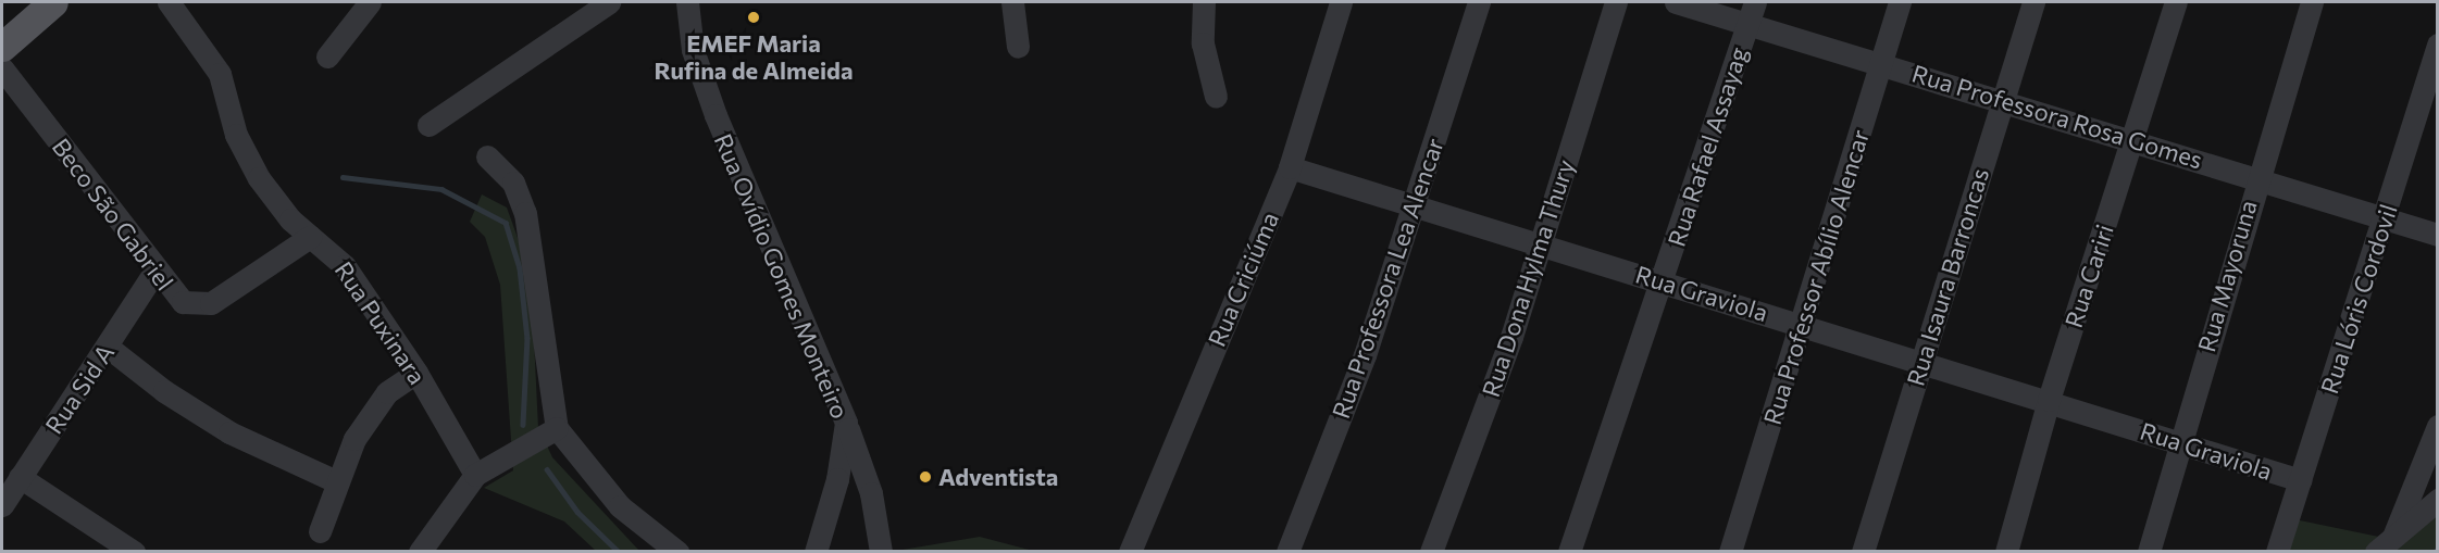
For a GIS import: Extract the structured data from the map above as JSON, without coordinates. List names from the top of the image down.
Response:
{
  "streets": {
    "street": [
      "Rua Professora Rosa Gomes",
      "Rua Rafael Assayag",
      "Beco São Gabriel",
      "Rua Ovídio Gomes Monteiro",
      "Rua Cariri",
      "Rua Mayoruna",
      "Rua Professor Abílio Alencar",
      "Rua Isaura Barroncas",
      "Rua Professora Lea Alencar",
      "Rua Dona Hylma Thury",
      "Rua Criciúma",
      "Rua Graviola",
      "Rua Lóris Cordovil",
      "Rua Puxinara",
      "Rua Sid A"
    ]
  },
  "crossings": [
    ["Rua Professora Rosa Gomes", "Rua Rafael Assayag"],
    ["Rua Professora Rosa Gomes", "Rua Cariri"],
    ["Rua Professora Rosa Gomes", "Rua Mayoruna"],
    ["Rua Professora Rosa Gomes", "Rua Professor Abílio Alencar"],
    ["Rua Professora Rosa Gomes", "Rua Isaura Barroncas"],
    ["Rua Professora Rosa Gomes", "Rua Lóris Cordovil"],
    ["Rua Rafael Assayag", "Rua Graviola"],
    ["Beco São Gabriel", "Rua Puxinara"],
    ["Beco São Gabriel", "Rua Sid A"],
    ["Rua Cariri", "Rua Graviola"],
    ["Rua Mayoruna", "Rua Graviola"],
    ["Rua Professor Abílio Alencar", "Rua Graviola"],
    ["Rua Isaura Barroncas", "Rua Graviola"],
    ["Rua Professora Lea Alencar", "Rua Graviola"],
    ["Rua Dona Hylma Thury", "Rua Graviola"],
    ["Rua Criciúma", "Rua Graviola"],
    ["Rua Graviola", "Rua Lóris Cordovil"]
  ],
  "places": ["EMEF Maria Rufina de Almeida", "Adventista"]
}
